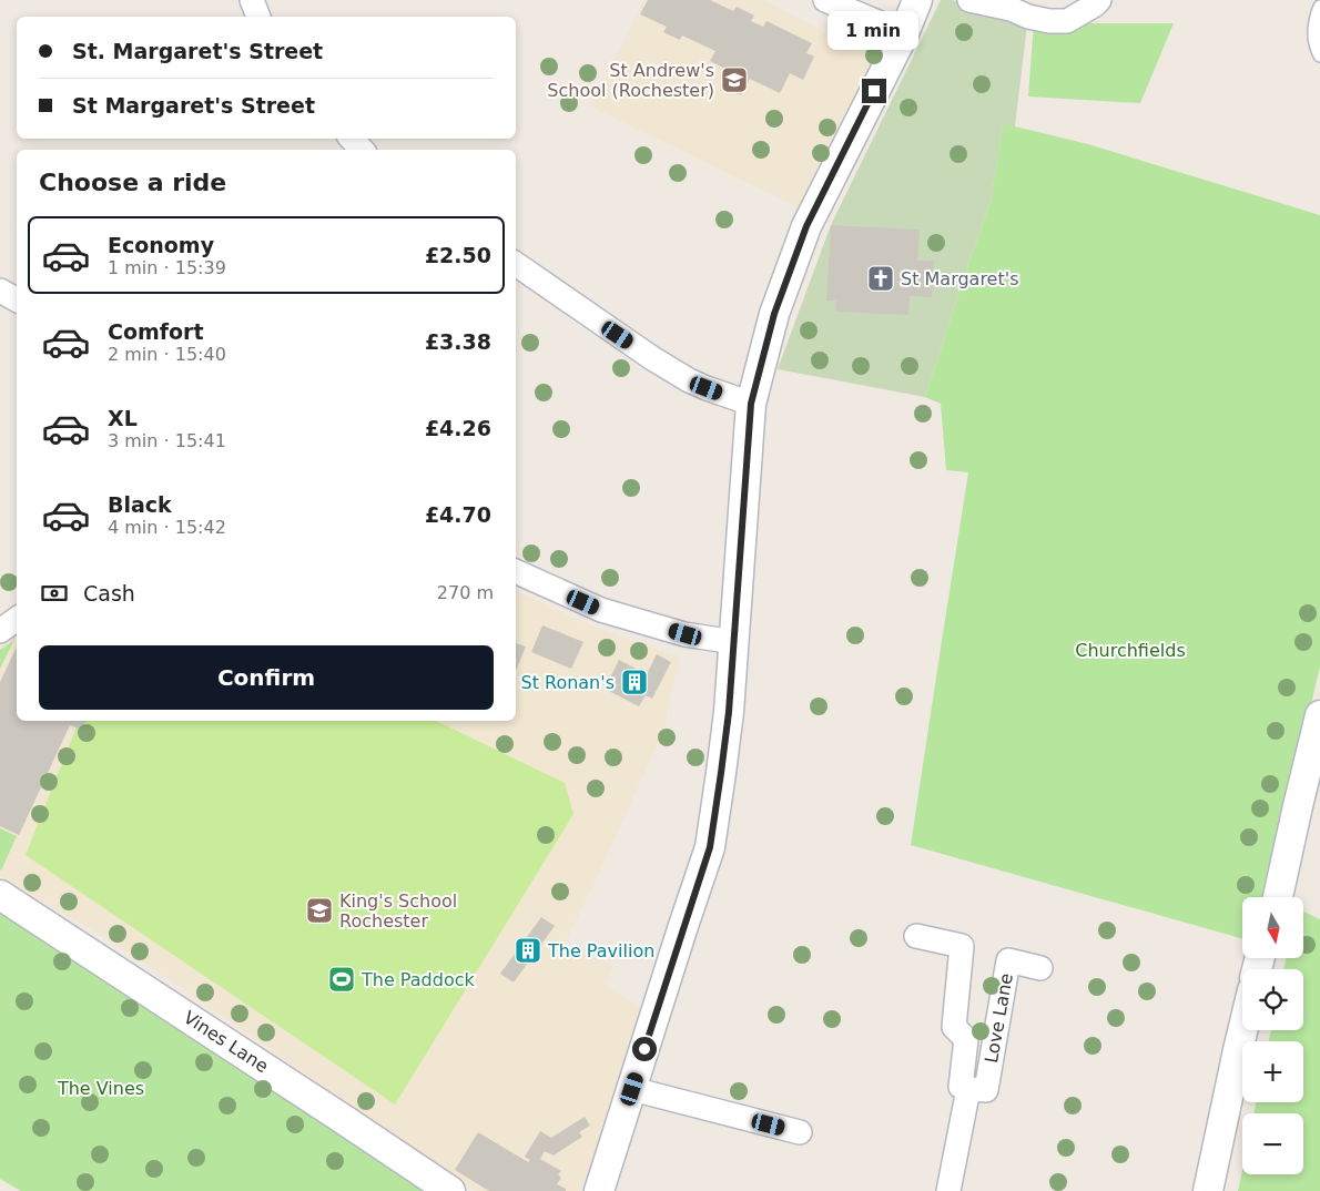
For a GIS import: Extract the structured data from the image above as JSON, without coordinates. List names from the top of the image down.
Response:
{
  "streets": {
    "street": ["Love Lane", "Vines Lane"]
  },
  "parks": ["Churchfields", "The Vines"],
  "places": {
    "school or university": ["St Andrew's School (Rochester)", "King's School Rochester"],
    "church": ["St Margaret's"],
    "building": ["St Ronan's", "The Pavilion"],
    "sports": ["The Paddock"]
  },
  "north": "bottom",
  "page": {
    "bubble": "1 min",
    "banner": ["St. Margaret's Street", "St Margaret's Street"],
    "heading": "Choose a ride",
    "list": [
      {
        "name": "Economy",
        "note": "1 min · 15:39",
        "value": "£2.50"
      },
      {
        "name": "Comfort",
        "note": "2 min · 15:40",
        "value": "£3.38"
      },
      {
        "name": "XL",
        "note": "3 min · 15:41",
        "value": "£4.26"
      },
      {
        "name": "Black",
        "note": "4 min · 15:42",
        "value": "£4.70"
      }
    ],
    "pay": ["Cash", "270 m"],
    "buttons": "Confirm",
    "map_buttons": ["+", "−"]
  }
}
